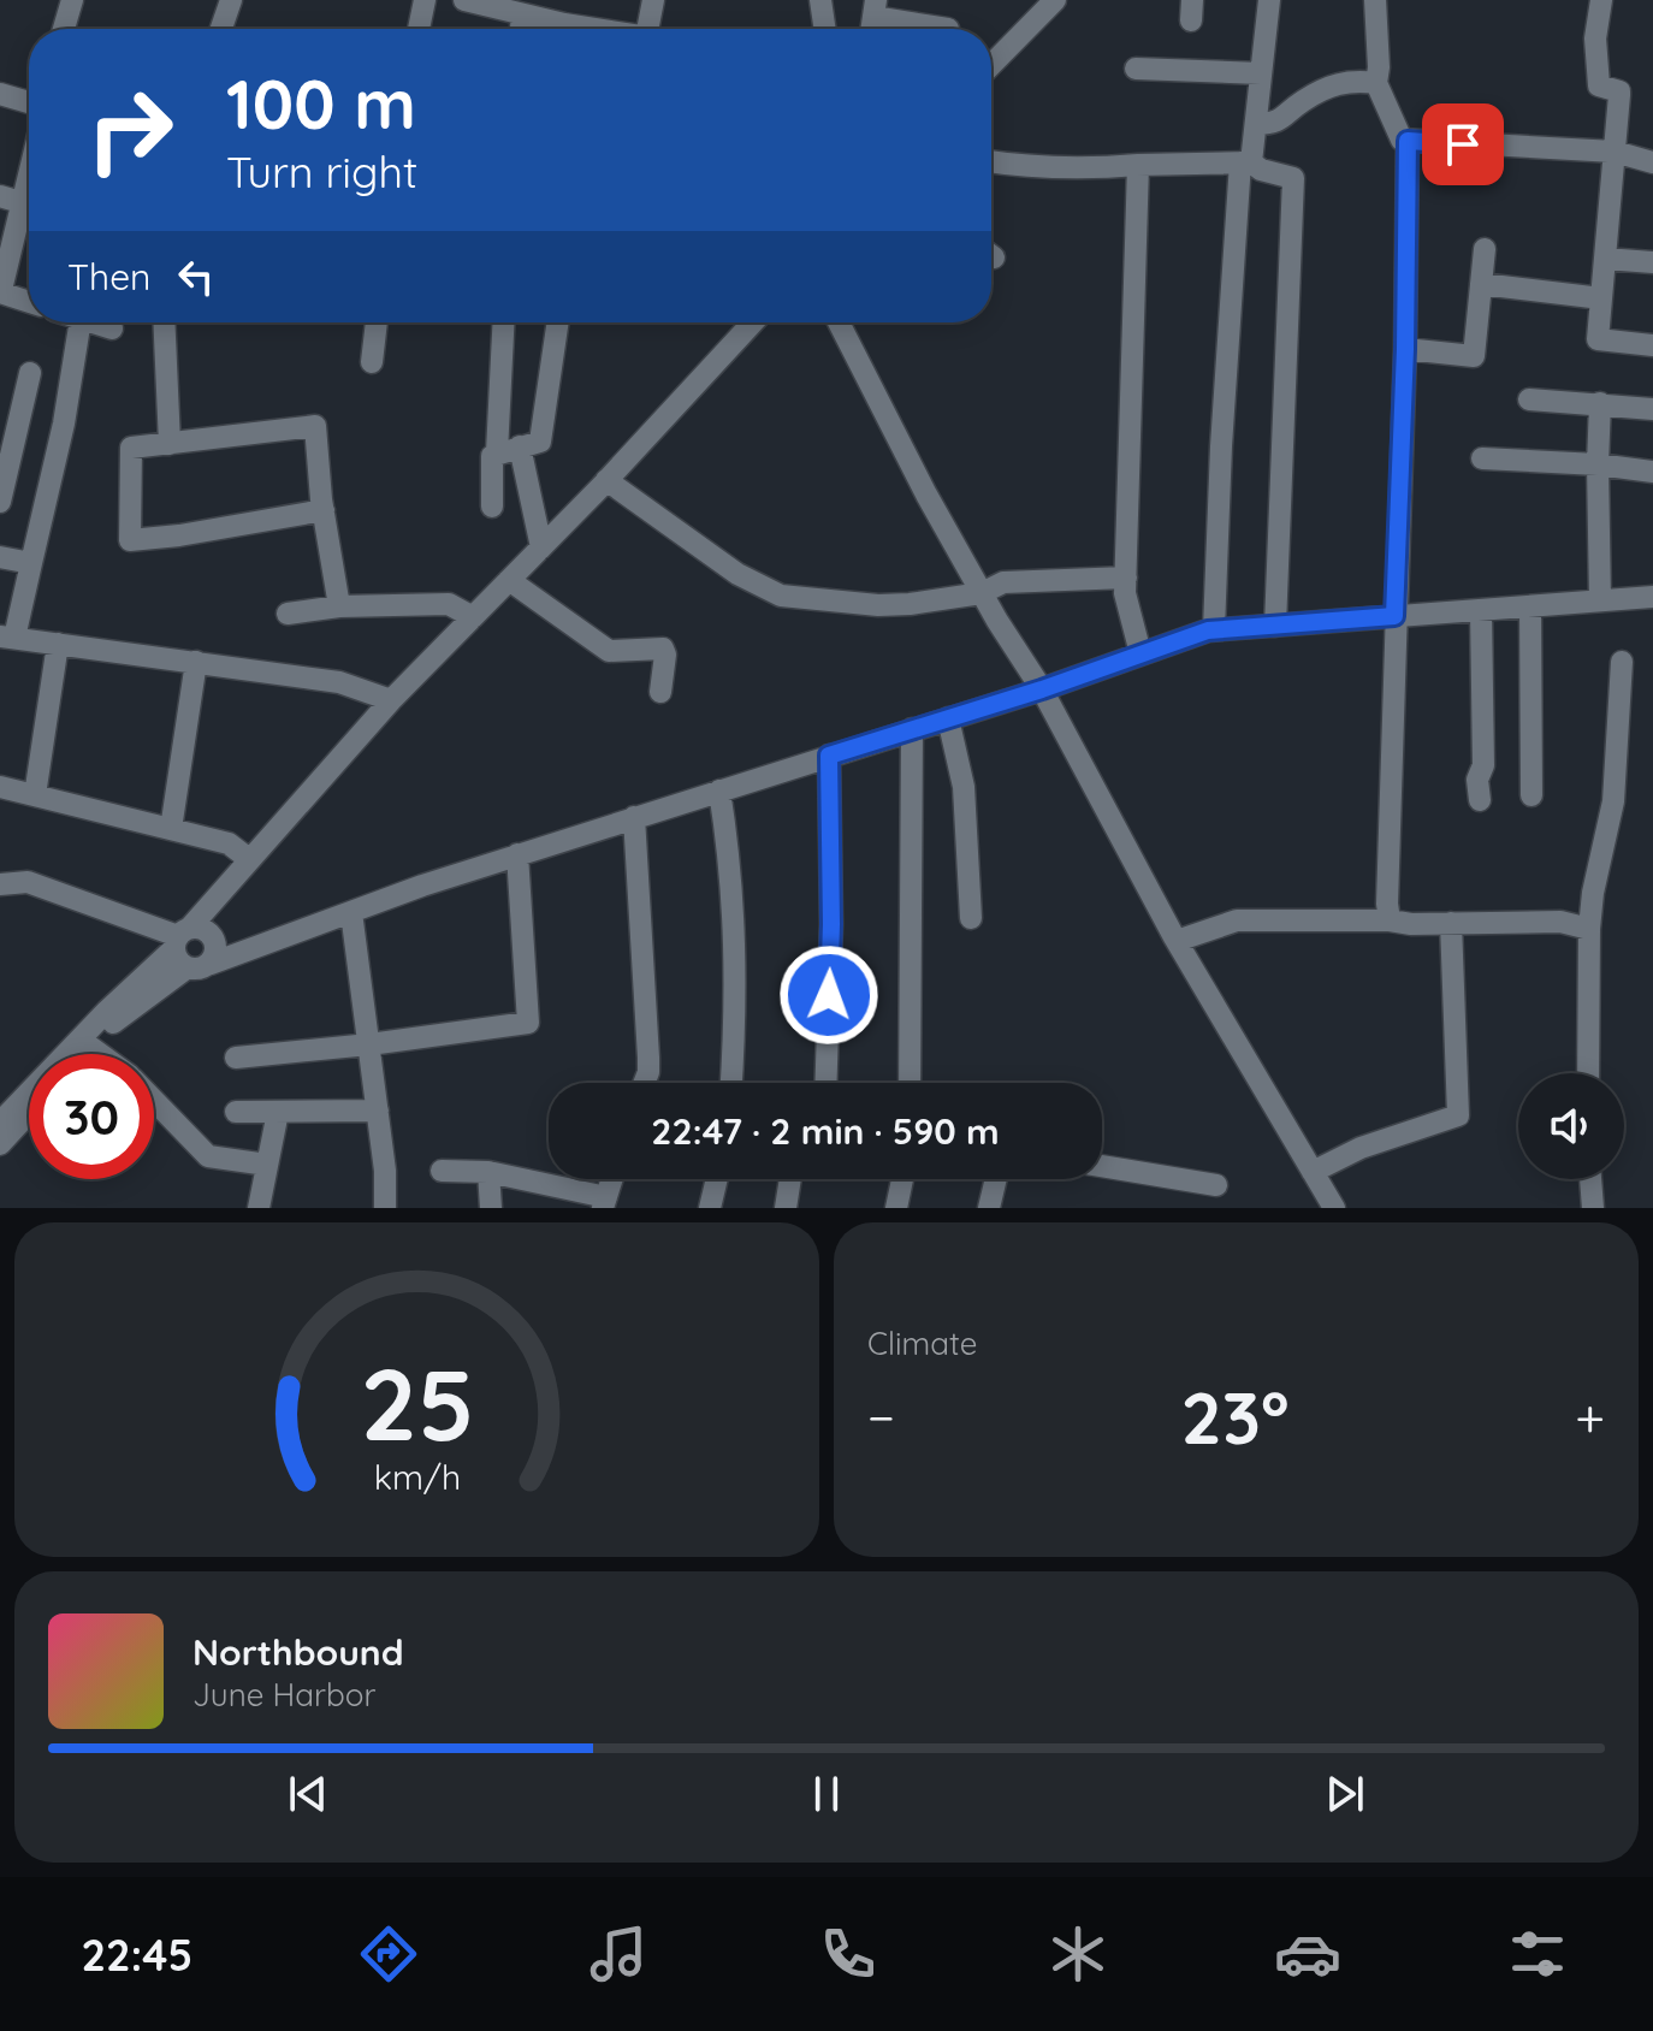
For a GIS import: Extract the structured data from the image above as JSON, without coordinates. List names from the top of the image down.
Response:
{
  "page": {
    "turn": ["100 m", "Turn right"],
    "then": "Then",
    "limit": "30",
    "trip": "22:47 · 2 min · 590 m",
    "tile": "Climate",
    "heat": ["−", "23°", "+"],
    "song": ["Northbound", "June Harbor"],
    "tabs": "22:45",
    "gauge": ["25", "km/h"]
  }
}
